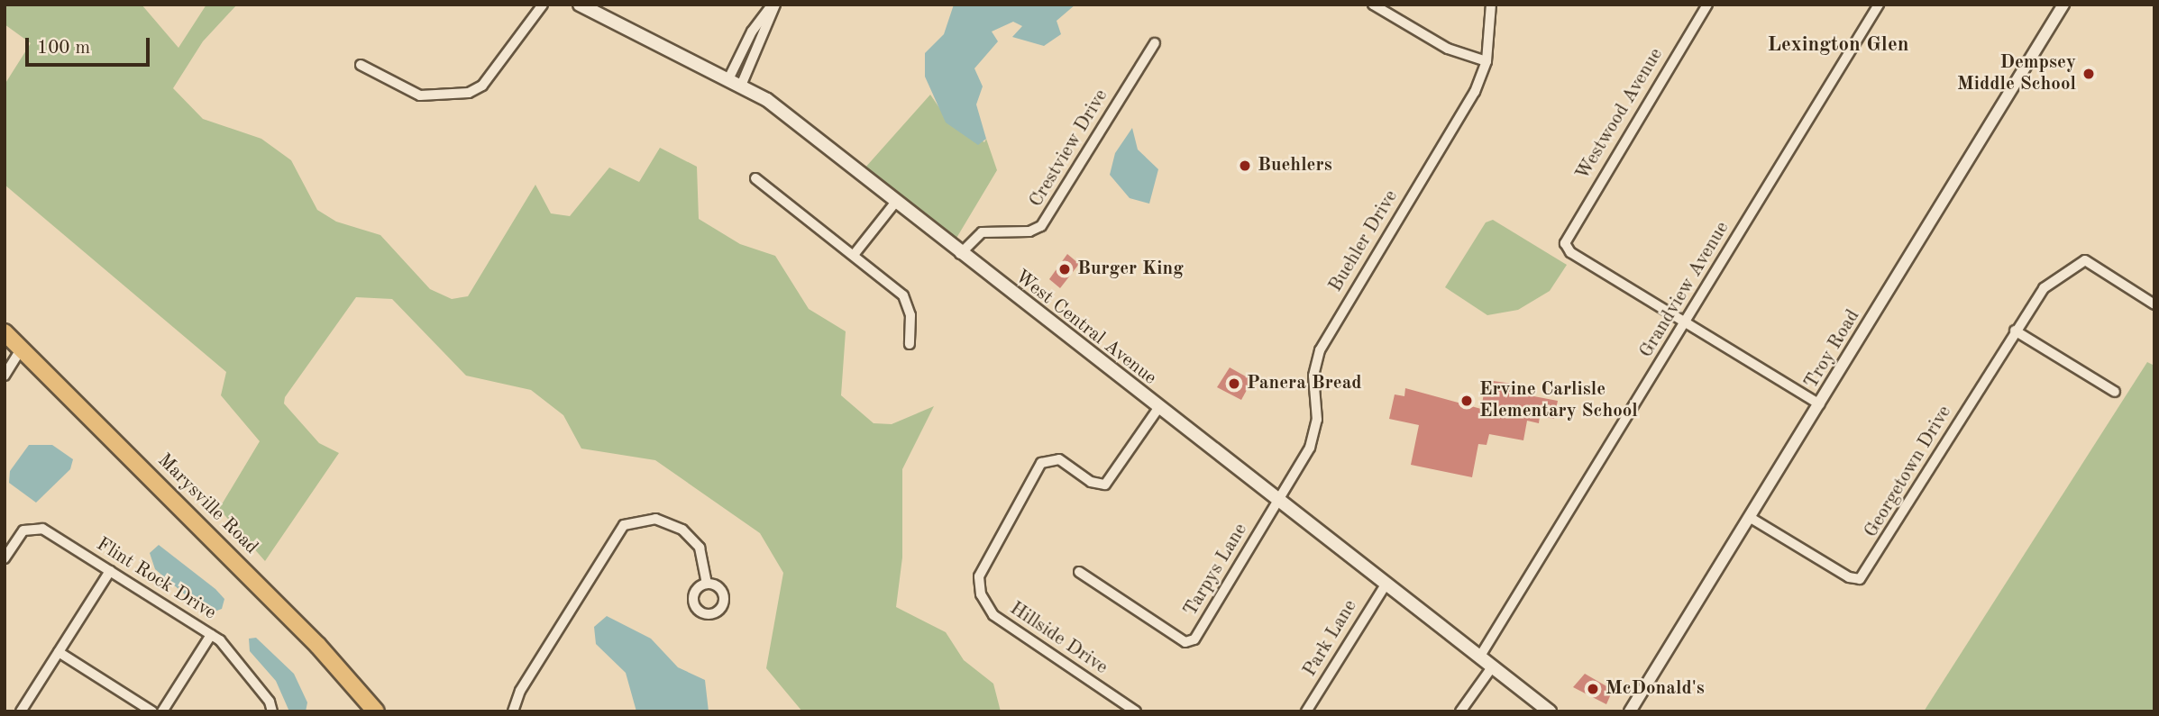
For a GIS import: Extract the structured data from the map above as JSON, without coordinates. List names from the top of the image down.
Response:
{
  "streets": {
    "highway": ["Marysville Road"],
    "main road": ["West Central Avenue"],
    "street": [
      "Westwood Avenue",
      "Crestview Drive",
      "Buehler Drive",
      "Grandview Avenue",
      "Troy Road",
      "Georgetown Drive",
      "Tarpys Lane",
      "Flint Rock Drive",
      "Hillside Drive",
      "Park Lane"
    ]
  },
  "crossings": [
    ["Westwood Avenue", "Grandview Avenue"],
    ["Crestview Drive", "West Central Avenue"],
    ["Buehler Drive", "West Central Avenue"],
    ["Buehler Drive", "Tarpys Lane"],
    ["Grandview Avenue", "West Central Avenue"],
    ["West Central Avenue", "Tarpys Lane"],
    ["West Central Avenue", "Hillside Drive"],
    ["West Central Avenue", "Park Lane"],
    ["Troy Road", "Georgetown Drive"]
  ],
  "districts": ["Lexington Glen"],
  "places": [
    "Dempsey Middle School",
    "Buehlers",
    "Burger King",
    "Panera Bread",
    "Ervine Carlisle Elementary School",
    "McDonald's"
  ],
  "scale_bar": "100 m"
}
